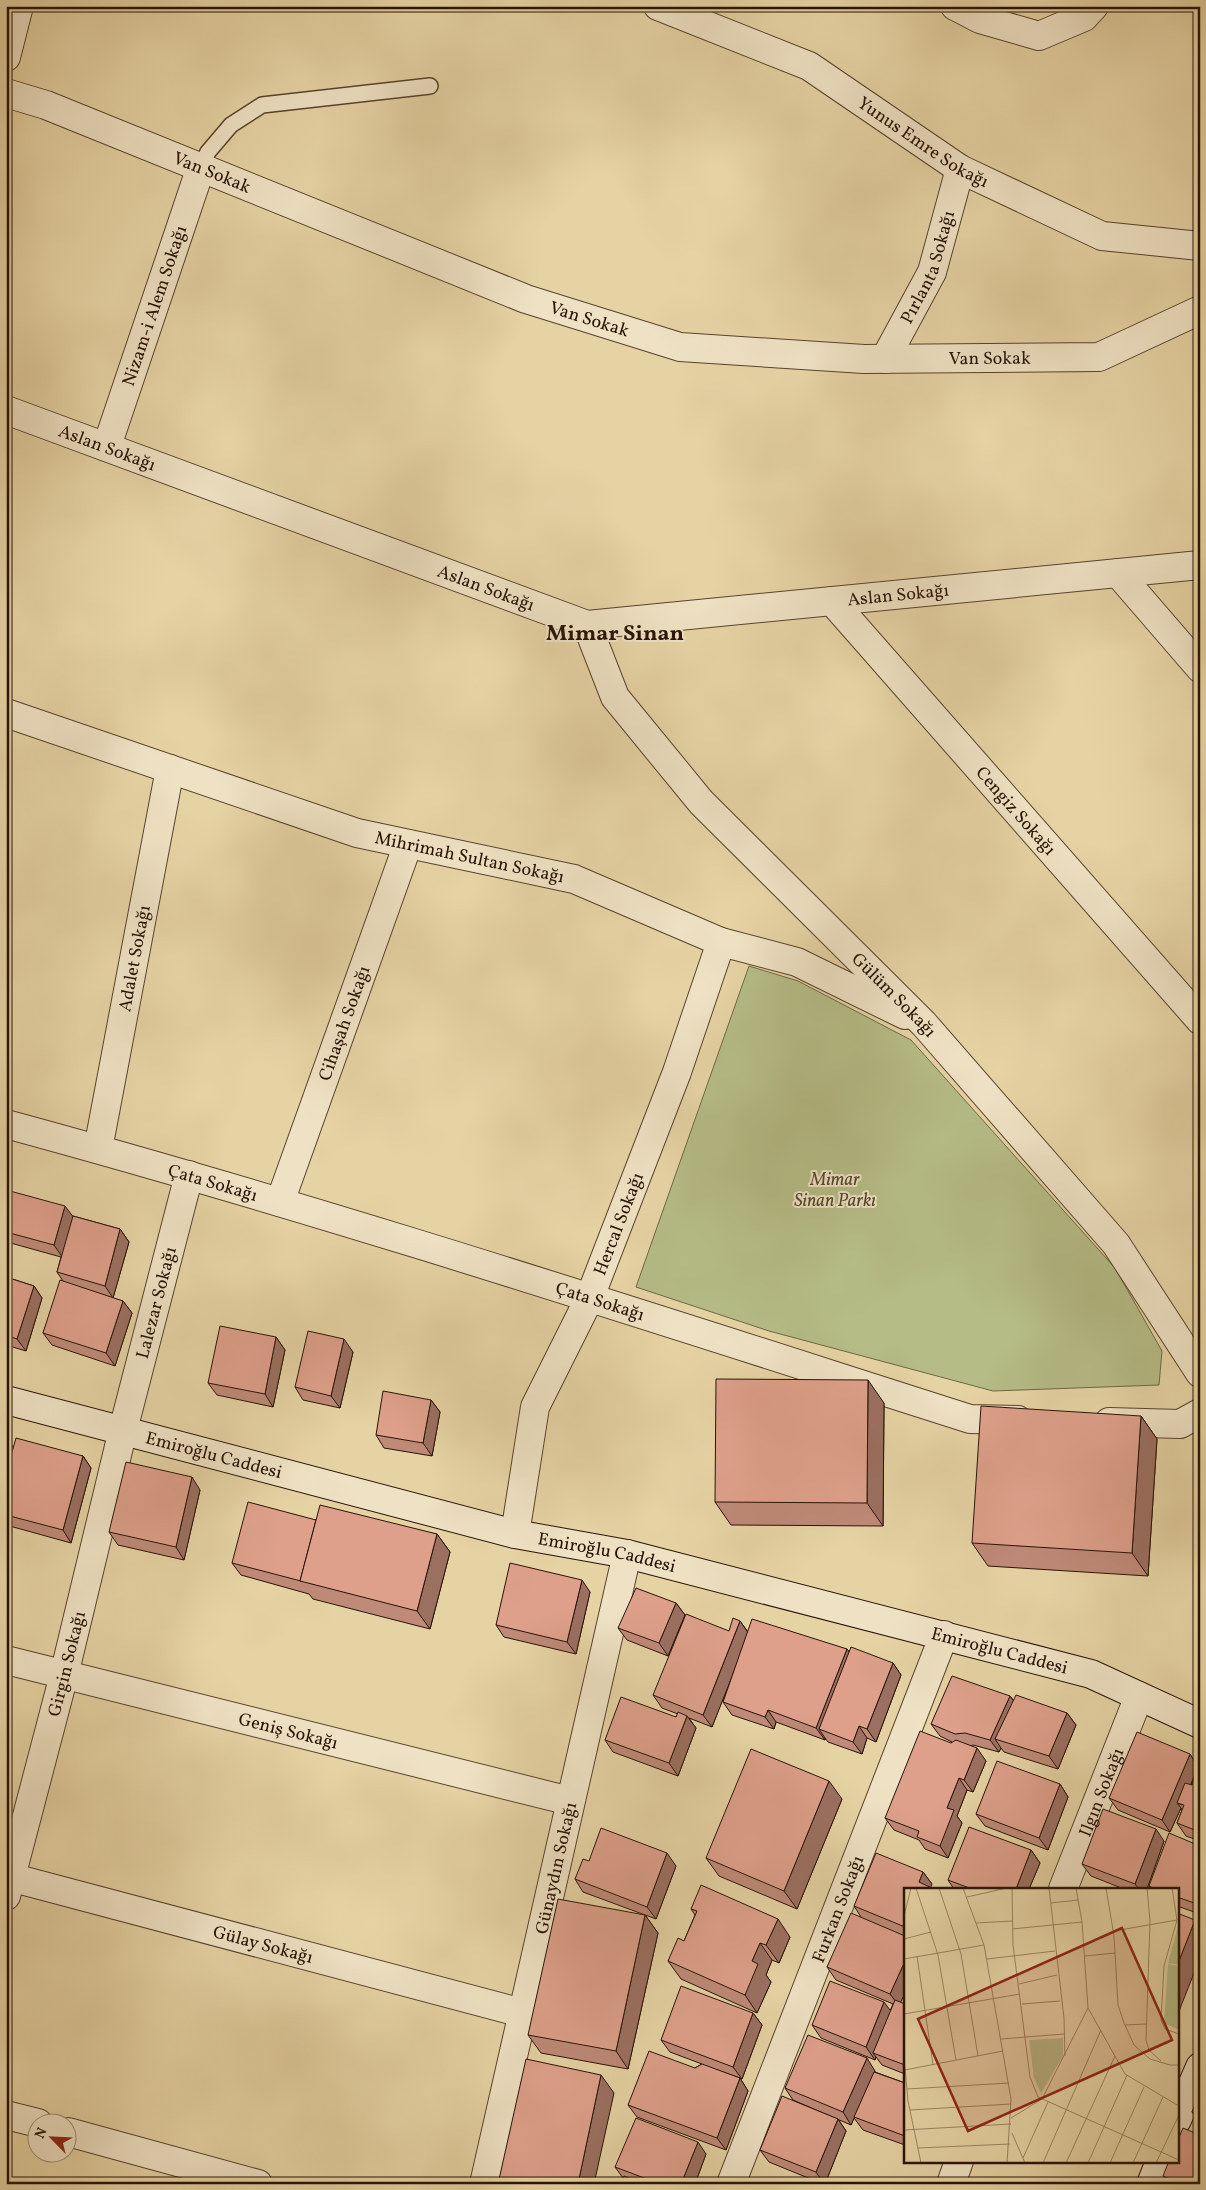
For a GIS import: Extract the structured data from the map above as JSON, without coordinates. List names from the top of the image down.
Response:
{
  "streets": {
    "street": [
      "Yunus Emre Sokağı",
      "Van Sokak",
      "Pırlanta Sokağı",
      "Nizam-i Alem Sokağı",
      "Aslan Sokağı",
      "Cengiz Sokağı",
      "Mihrimah Sultan Sokağı",
      "Adalet Sokağı",
      "Gülüm Sokağı",
      "Cihaşah Sokağı",
      "Çata Sokağı",
      "Hercal Sokağı",
      "Lalezar Sokağı",
      "Emiroğlu Caddesi",
      "Girgin Sokağı",
      "Geniş Sokağı",
      "Ilgın Sokağı",
      "Günaydın Sokağı",
      "Furkan Sokağı",
      "Gülay Sokağı"
    ]
  },
  "crossings": [
    ["Yunus Emre Sokağı", "Pırlanta Sokağı"],
    ["Van Sokak", "Pırlanta Sokağı"],
    ["Van Sokak", "Nizam-i Alem Sokağı"],
    ["Nizam-i Alem Sokağı", "Aslan Sokağı"],
    ["Aslan Sokağı", "Cengiz Sokağı"],
    ["Aslan Sokağı", "Gülüm Sokağı"],
    ["Mihrimah Sultan Sokağı", "Adalet Sokağı"],
    ["Mihrimah Sultan Sokağı", "Gülüm Sokağı"],
    ["Mihrimah Sultan Sokağı", "Cihaşah Sokağı"],
    ["Mihrimah Sultan Sokağı", "Hercal Sokağı"],
    ["Adalet Sokağı", "Çata Sokağı"],
    ["Cihaşah Sokağı", "Çata Sokağı"],
    ["Çata Sokağı", "Hercal Sokağı"],
    ["Çata Sokağı", "Lalezar Sokağı"],
    ["Hercal Sokağı", "Emiroğlu Caddesi"],
    ["Lalezar Sokağı", "Emiroğlu Caddesi"],
    ["Lalezar Sokağı", "Girgin Sokağı"],
    ["Emiroğlu Caddesi", "Girgin Sokağı"],
    ["Emiroğlu Caddesi", "Ilgın Sokağı"],
    ["Emiroğlu Caddesi", "Günaydın Sokağı"],
    ["Emiroğlu Caddesi", "Furkan Sokağı"],
    ["Girgin Sokağı", "Geniş Sokağı"],
    ["Girgin Sokağı", "Gülay Sokağı"],
    ["Geniş Sokağı", "Günaydın Sokağı"],
    ["Günaydın Sokağı", "Gülay Sokağı"]
  ],
  "districts": ["Mimar Sinan"],
  "parks": ["Mimar Sinan Parkı"],
  "north": "top left"
}
